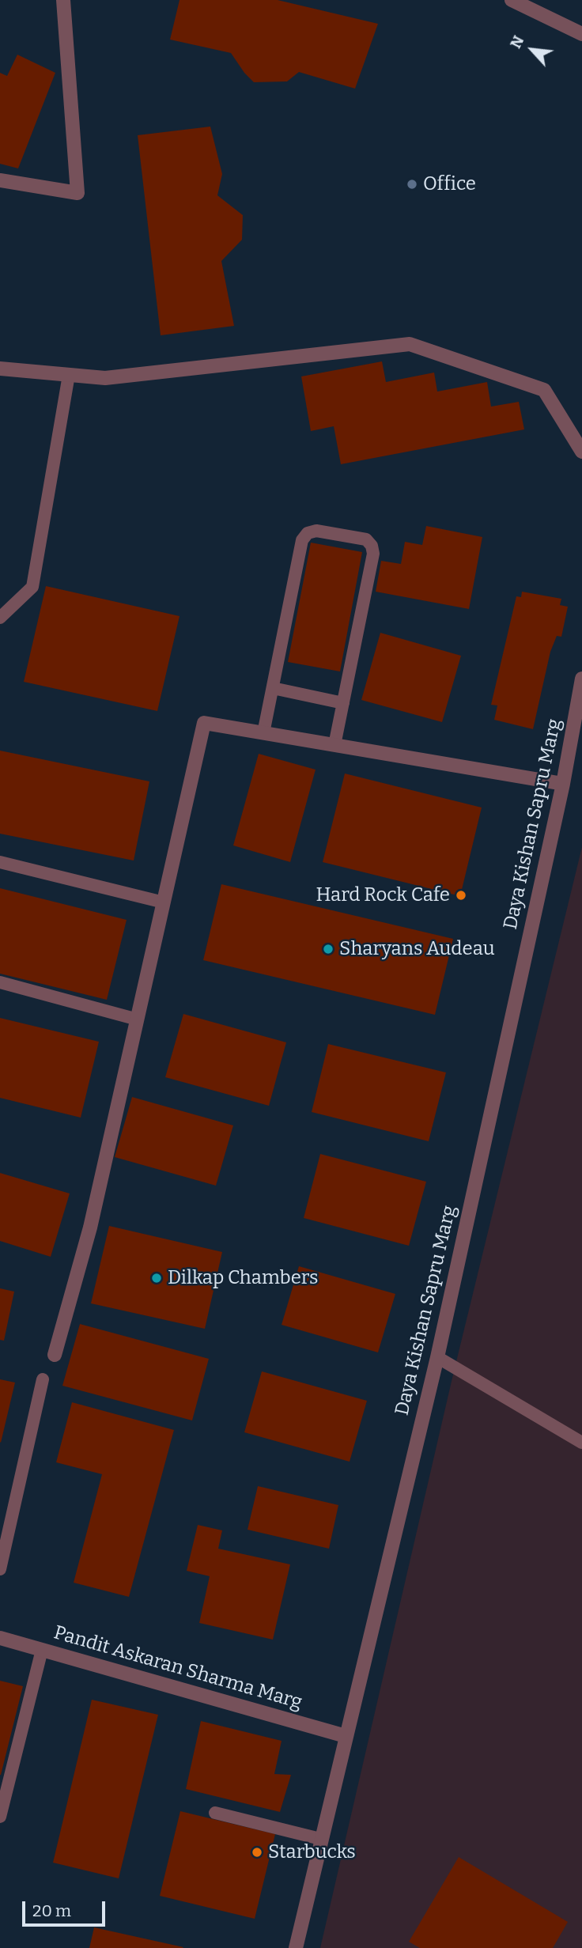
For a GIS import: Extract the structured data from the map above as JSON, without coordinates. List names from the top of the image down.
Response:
{
  "streets": {
    "street": ["Daya Kishan Sapru Marg", "Pandit Askaran Sharma Marg"]
  },
  "crossings": [
    ["Daya Kishan Sapru Marg", "Pandit Askaran Sharma Marg"]
  ],
  "places": [
    "Office",
    "Hard Rock Cafe",
    "Sharyans Audeau",
    "Dilkap Chambers",
    "Starbucks"
  ],
  "scale_bar": "20 m",
  "north": "top left"
}
